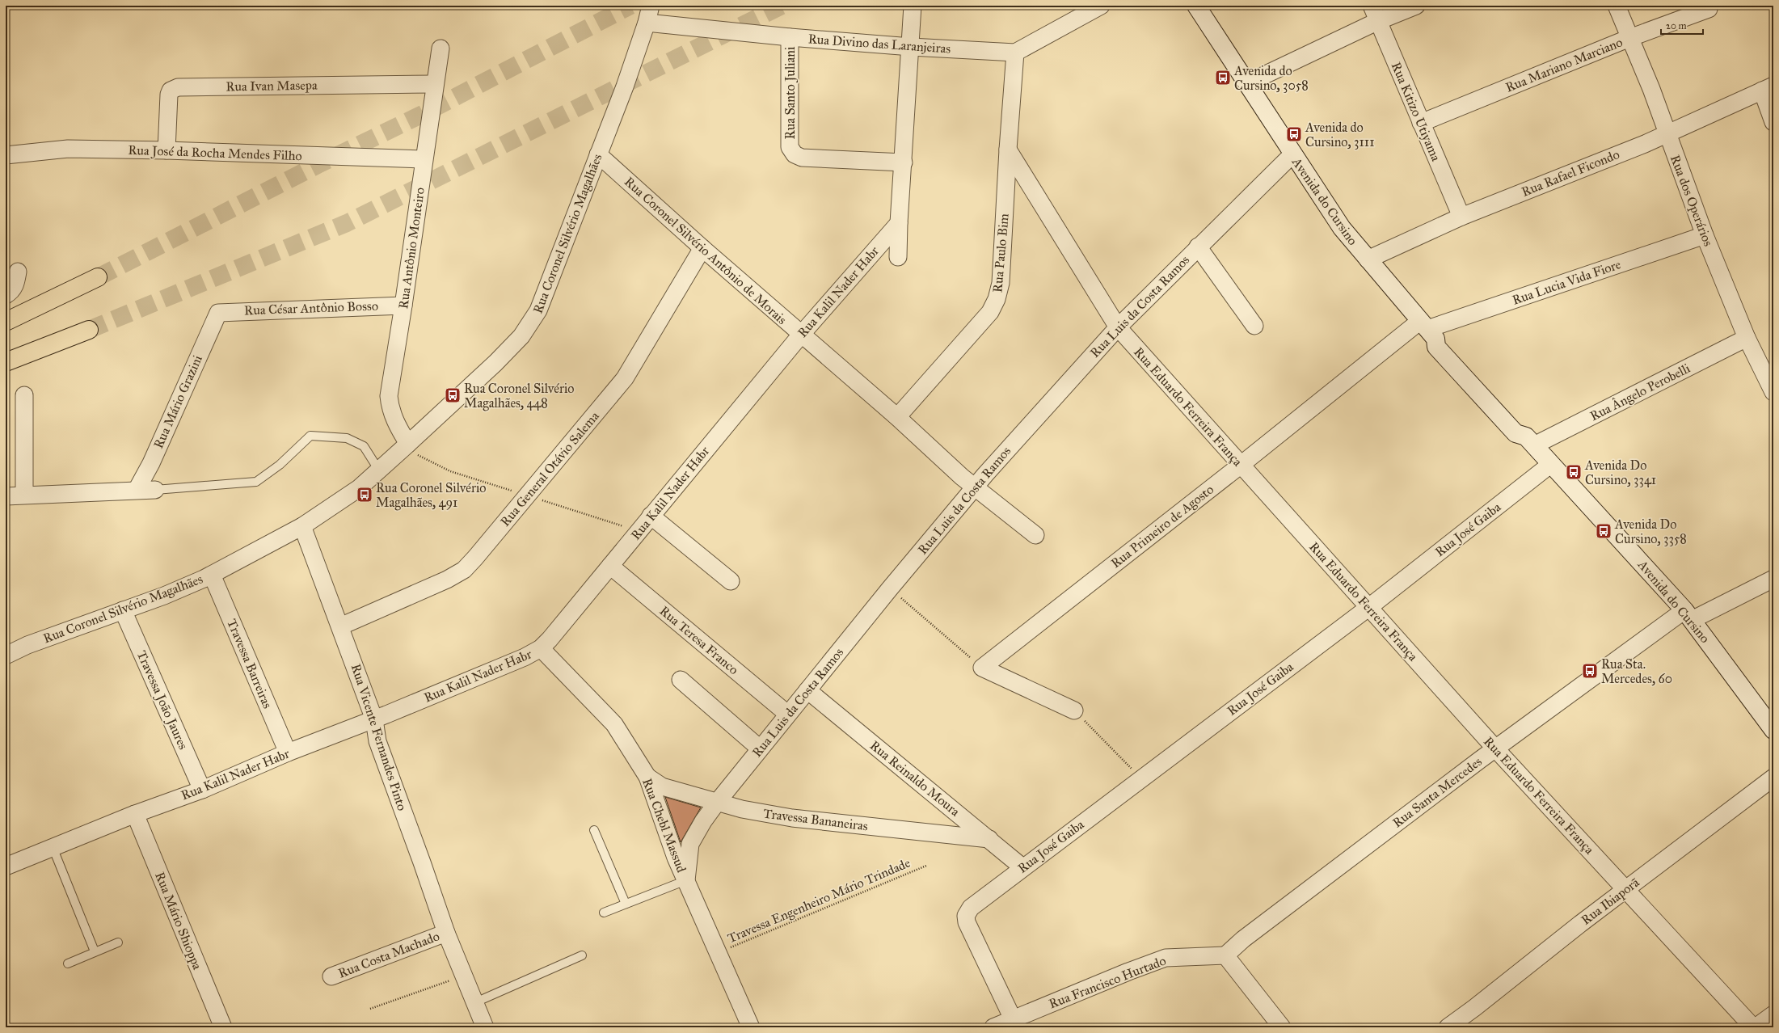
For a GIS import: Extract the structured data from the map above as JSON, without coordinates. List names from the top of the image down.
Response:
{
  "streets": {
    "main road": ["Avenida do Cursino"],
    "street": [
      "Rua Divino das Laranjeiras",
      "Rua Mariano Marciano",
      "Rua Ivan Masepa",
      "Rua Santo Juliani",
      "Rua Kitizo Utiyama",
      "Rua José da Rocha Mendes Filho",
      "Rua Rafael Ficondo",
      "Rua dos Operários",
      "Rua Coronel Silvério Magalhães",
      "Rua Antônio Monteiro",
      "Rua Coronel Silvério Antônio de Morais",
      "Rua Paulo Bim",
      "Rua Lucia Vida Fiore",
      "Rua Kalil Nader Habr",
      "Rua Luis da Costa Ramos",
      "Rua César Antônio Bosso",
      "Rua Ângelo Perobelli",
      "Rua Mário Grazini",
      "Rua Eduardo Ferreira França",
      "Rua General Otávio Salema",
      "Rua Primeiro de Agosto",
      "Rua José Gaiba",
      "Rua Teresa Franco",
      "Travessa Barreiras",
      "Travessa João Jaures",
      "Rua Vicente Fernandes Pinto",
      "Rua Reinaldo Moura",
      "Rua Santa Mercedes",
      "Travessa Bananeiras",
      "Rua Chebl Massud",
      "Rua Ibiaporã",
      "Rua Mário Shioppa",
      "Rua Costa Machado",
      "Rua Francisco Hurtado"
    ],
    "path": ["Travessa Engenheiro Mário Trindade"]
  },
  "crossings": [
    ["Rua Divino das Laranjeiras", "Rua Santo Juliani"],
    ["Rua Divino das Laranjeiras", "Rua Coronel Silvério Magalhães"],
    ["Rua Divino das Laranjeiras", "Rua Paulo Bim"],
    ["Rua Divino das Laranjeiras", "Rua Kalil Nader Habr"],
    ["Rua Mariano Marciano", "Rua Kitizo Utiyama"],
    ["Rua Mariano Marciano", "Rua dos Operários"],
    ["Rua Ivan Masepa", "Rua José da Rocha Mendes Filho"],
    ["Rua Ivan Masepa", "Rua Antônio Monteiro"],
    ["Rua Santo Juliani", "Rua Kalil Nader Habr"],
    ["Rua Kitizo Utiyama", "Rua Rafael Ficondo"],
    ["Rua José da Rocha Mendes Filho", "Rua Antônio Monteiro"],
    ["Rua Rafael Ficondo", "Rua dos Operários"],
    ["Rua Rafael Ficondo", "Avenida do Cursino"],
    ["Rua dos Operários", "Rua Lucia Vida Fiore"],
    ["Rua dos Operários", "Rua Ângelo Perobelli"],
    ["Avenida do Cursino", "Rua Lucia Vida Fiore"],
    ["Avenida do Cursino", "Rua Luis da Costa Ramos"],
    ["Avenida do Cursino", "Rua Ângelo Perobelli"],
    ["Avenida do Cursino", "Rua Primeiro de Agosto"],
    ["Avenida do Cursino", "Rua José Gaiba"],
    ["Avenida do Cursino", "Rua Santa Mercedes"],
    ["Rua Coronel Silvério Magalhães", "Rua Antônio Monteiro"],
    ["Rua Coronel Silvério Magalhães", "Rua Coronel Silvério Antônio de Morais"],
    ["Rua Coronel Silvério Magalhães", "Travessa Barreiras"],
    ["Rua Coronel Silvério Magalhães", "Travessa João Jaures"],
    ["Rua Coronel Silvério Magalhães", "Rua Vicente Fernandes Pinto"],
    ["Rua Antônio Monteiro", "Rua César Antônio Bosso"],
    ["Rua Coronel Silvério Antônio de Morais", "Rua Paulo Bim"],
    ["Rua Coronel Silvério Antônio de Morais", "Rua Kalil Nader Habr"],
    ["Rua Coronel Silvério Antônio de Morais", "Rua Luis da Costa Ramos"],
    ["Rua Coronel Silvério Antônio de Morais", "Rua General Otávio Salema"],
    ["Rua Paulo Bim", "Rua Eduardo Ferreira França"],
    ["Rua Lucia Vida Fiore", "Rua Primeiro de Agosto"],
    ["Rua Kalil Nader Habr", "Rua Teresa Franco"],
    ["Rua Kalil Nader Habr", "Travessa Barreiras"],
    ["Rua Kalil Nader Habr", "Travessa João Jaures"],
    ["Rua Kalil Nader Habr", "Rua Vicente Fernandes Pinto"],
    ["Rua Kalil Nader Habr", "Rua Chebl Massud"],
    ["Rua Kalil Nader Habr", "Rua Mário Shioppa"],
    ["Rua Luis da Costa Ramos", "Rua Eduardo Ferreira França"],
    ["Rua Luis da Costa Ramos", "Rua Teresa Franco"],
    ["Rua Luis da Costa Ramos", "Rua Reinaldo Moura"],
    ["Rua Luis da Costa Ramos", "Travessa Bananeiras"],
    ["Rua Luis da Costa Ramos", "Rua Chebl Massud"],
    ["Rua César Antônio Bosso", "Rua Mário Grazini"],
    ["Rua Eduardo Ferreira França", "Rua Primeiro de Agosto"],
    ["Rua Eduardo Ferreira França", "Rua José Gaiba"],
    ["Rua Eduardo Ferreira França", "Rua Santa Mercedes"],
    ["Rua Eduardo Ferreira França", "Rua Ibiaporã"],
    ["Rua General Otávio Salema", "Rua Vicente Fernandes Pinto"],
    ["Rua José Gaiba", "Rua Reinaldo Moura"],
    ["Rua José Gaiba", "Rua Francisco Hurtado"],
    ["Rua Vicente Fernandes Pinto", "Rua Costa Machado"],
    ["Rua Reinaldo Moura", "Travessa Bananeiras"],
    ["Rua Santa Mercedes", "Rua Francisco Hurtado"],
    ["Travessa Bananeiras", "Rua Chebl Massud"],
    ["Rua Chebl Massud", "Travessa Engenheiro Mário Trindade"]
  ],
  "places": {
    "bus stop": [
      "Avenida do Cursino, 3058",
      "Avenida do Cursino, 3111",
      "Rua Coronel Silvério Magalhães, 448",
      "Avenida Do Cursino, 3341",
      "Rua Coronel Silvério Magalhães, 491",
      "Avenida Do Cursino, 3358",
      "Rua Sta. Mercedes, 60"
    ]
  },
  "scale_bar": "20 m"
}
